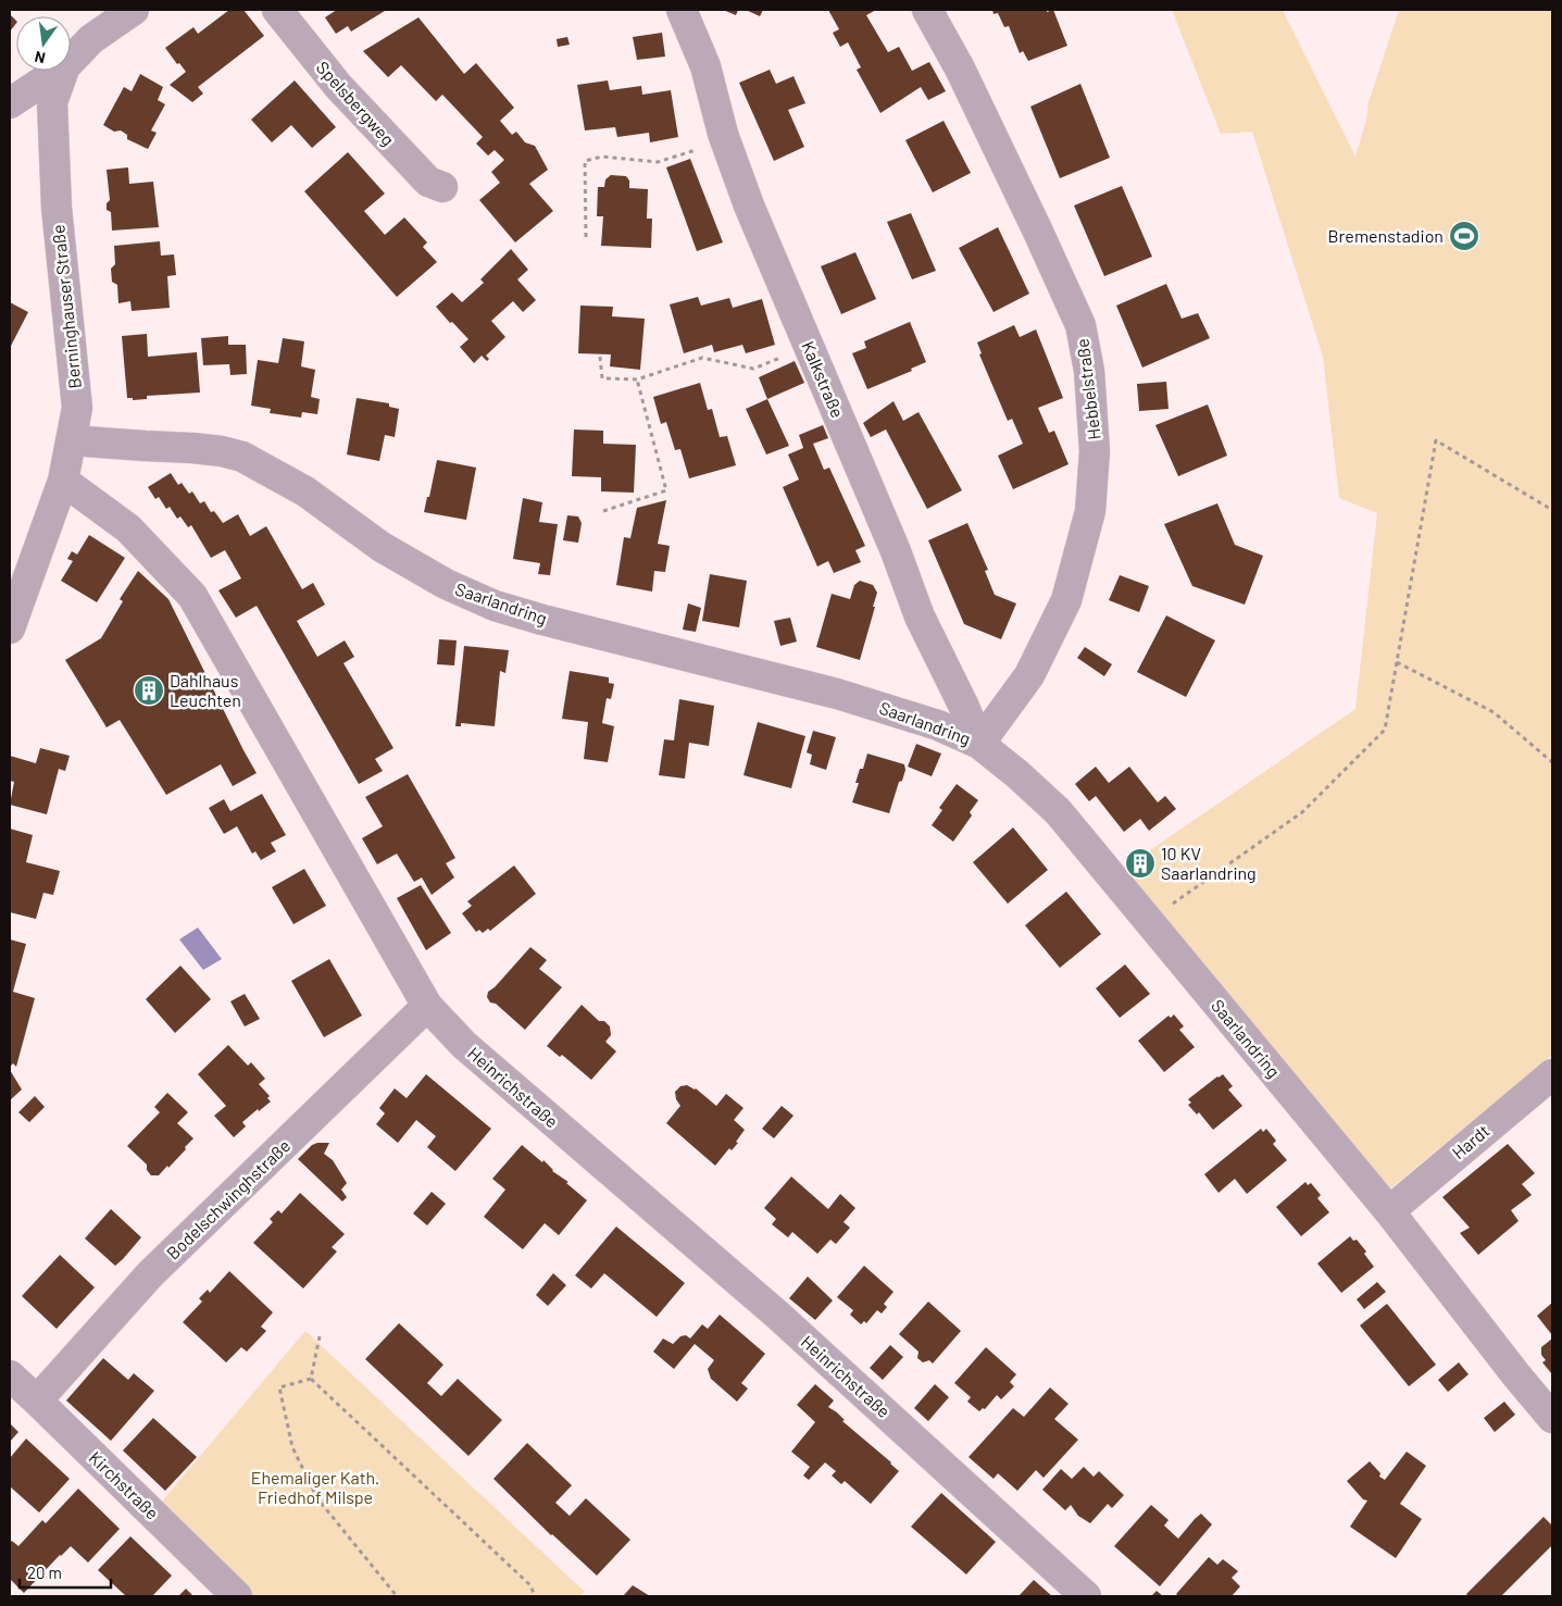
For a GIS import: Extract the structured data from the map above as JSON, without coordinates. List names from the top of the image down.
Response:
{
  "streets": {
    "street": [
      "Spelsbergweg",
      "Berninghauser Straße",
      "Kalkstraße",
      "Hebbelstraße",
      "Saarlandring",
      "Heinrichstraße",
      "Hardt",
      "Bodelschwinghstraße",
      "Kirchstraße"
    ]
  },
  "crossings": [
    ["Berninghauser Straße", "Saarlandring"],
    ["Berninghauser Straße", "Heinrichstraße"],
    ["Kalkstraße", "Hebbelstraße"],
    ["Kalkstraße", "Saarlandring"],
    ["Hebbelstraße", "Saarlandring"],
    ["Saarlandring", "Hardt"],
    ["Heinrichstraße", "Bodelschwinghstraße"],
    ["Bodelschwinghstraße", "Kirchstraße"]
  ],
  "parks": ["Ehemaliger Kath. Friedhof Milspe"],
  "places": {
    "sports": ["Bremenstadion"],
    "building": ["Dahlhaus Leuchten", "10 KV Saarlandring"]
  },
  "scale_bar": "20 m",
  "north": "bottom"
}
